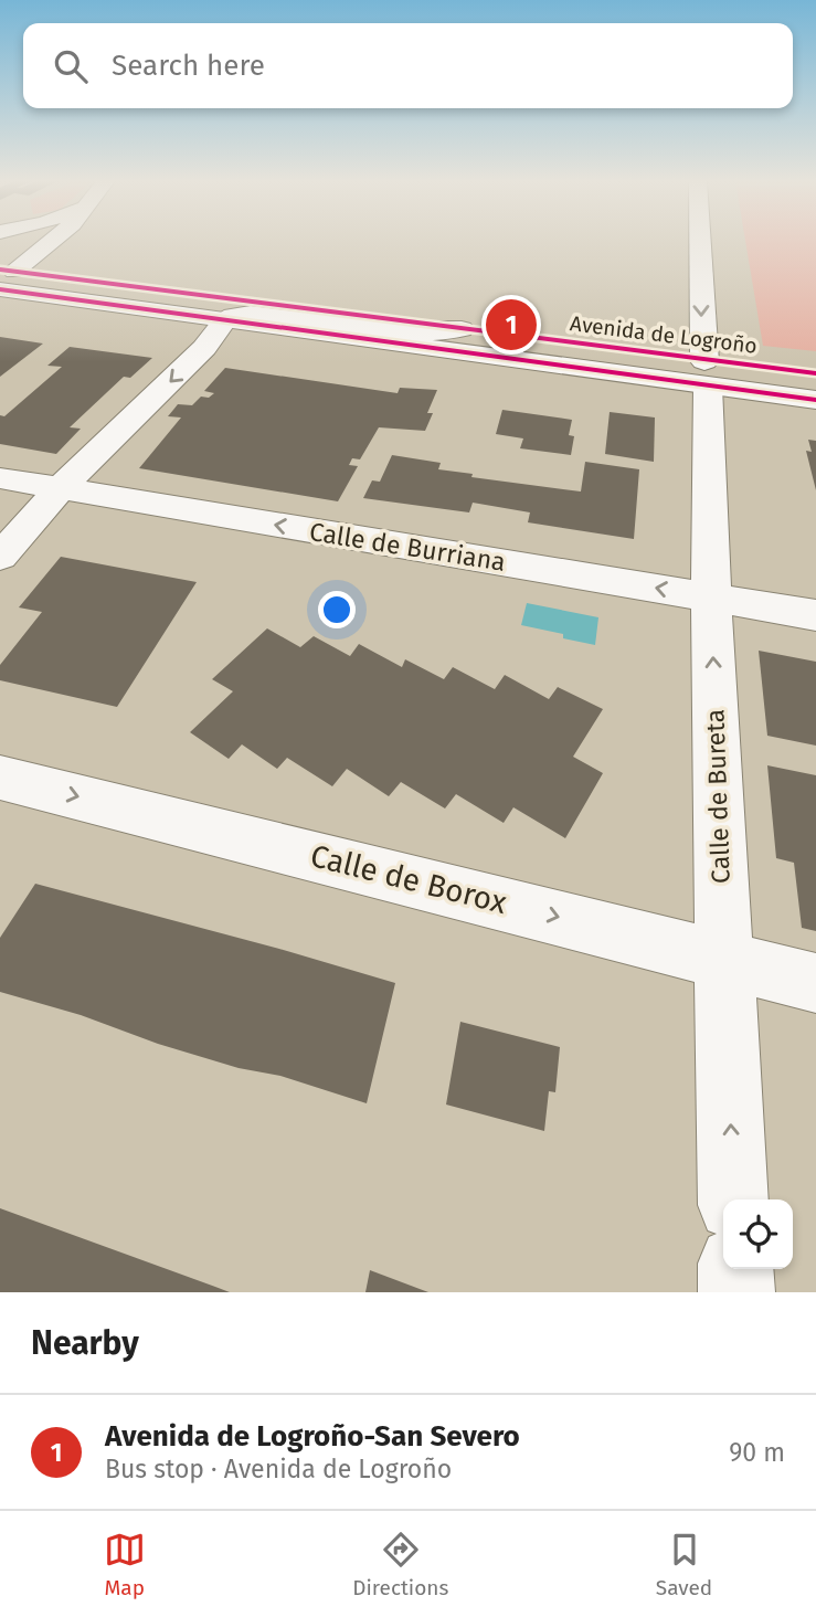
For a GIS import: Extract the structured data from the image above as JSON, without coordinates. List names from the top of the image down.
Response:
{
  "streets": {
    "street": [
      "Avenida de Logroño",
      "Calle de Burriana",
      "Calle de Bureta",
      "Calle de Borox"
    ]
  },
  "crossings": [
    ["Avenida de Logroño", "Calle de Bureta"],
    ["Calle de Burriana", "Calle de Bureta"],
    ["Calle de Bureta", "Calle de Borox"]
  ],
  "one_way": ["Calle de Burriana", "Calle de Borox"],
  "page": {
    "search": "Search here",
    "pins": "1",
    "heading": "Nearby",
    "list": [
      {
        "mark": "1",
        "name": "Avenida de Logroño-San Severo",
        "note": "Bus stop · Avenida de Logroño",
        "value": "90 m"
      }
    ],
    "nav": ["Map", "Directions", "Saved"]
  }
}
